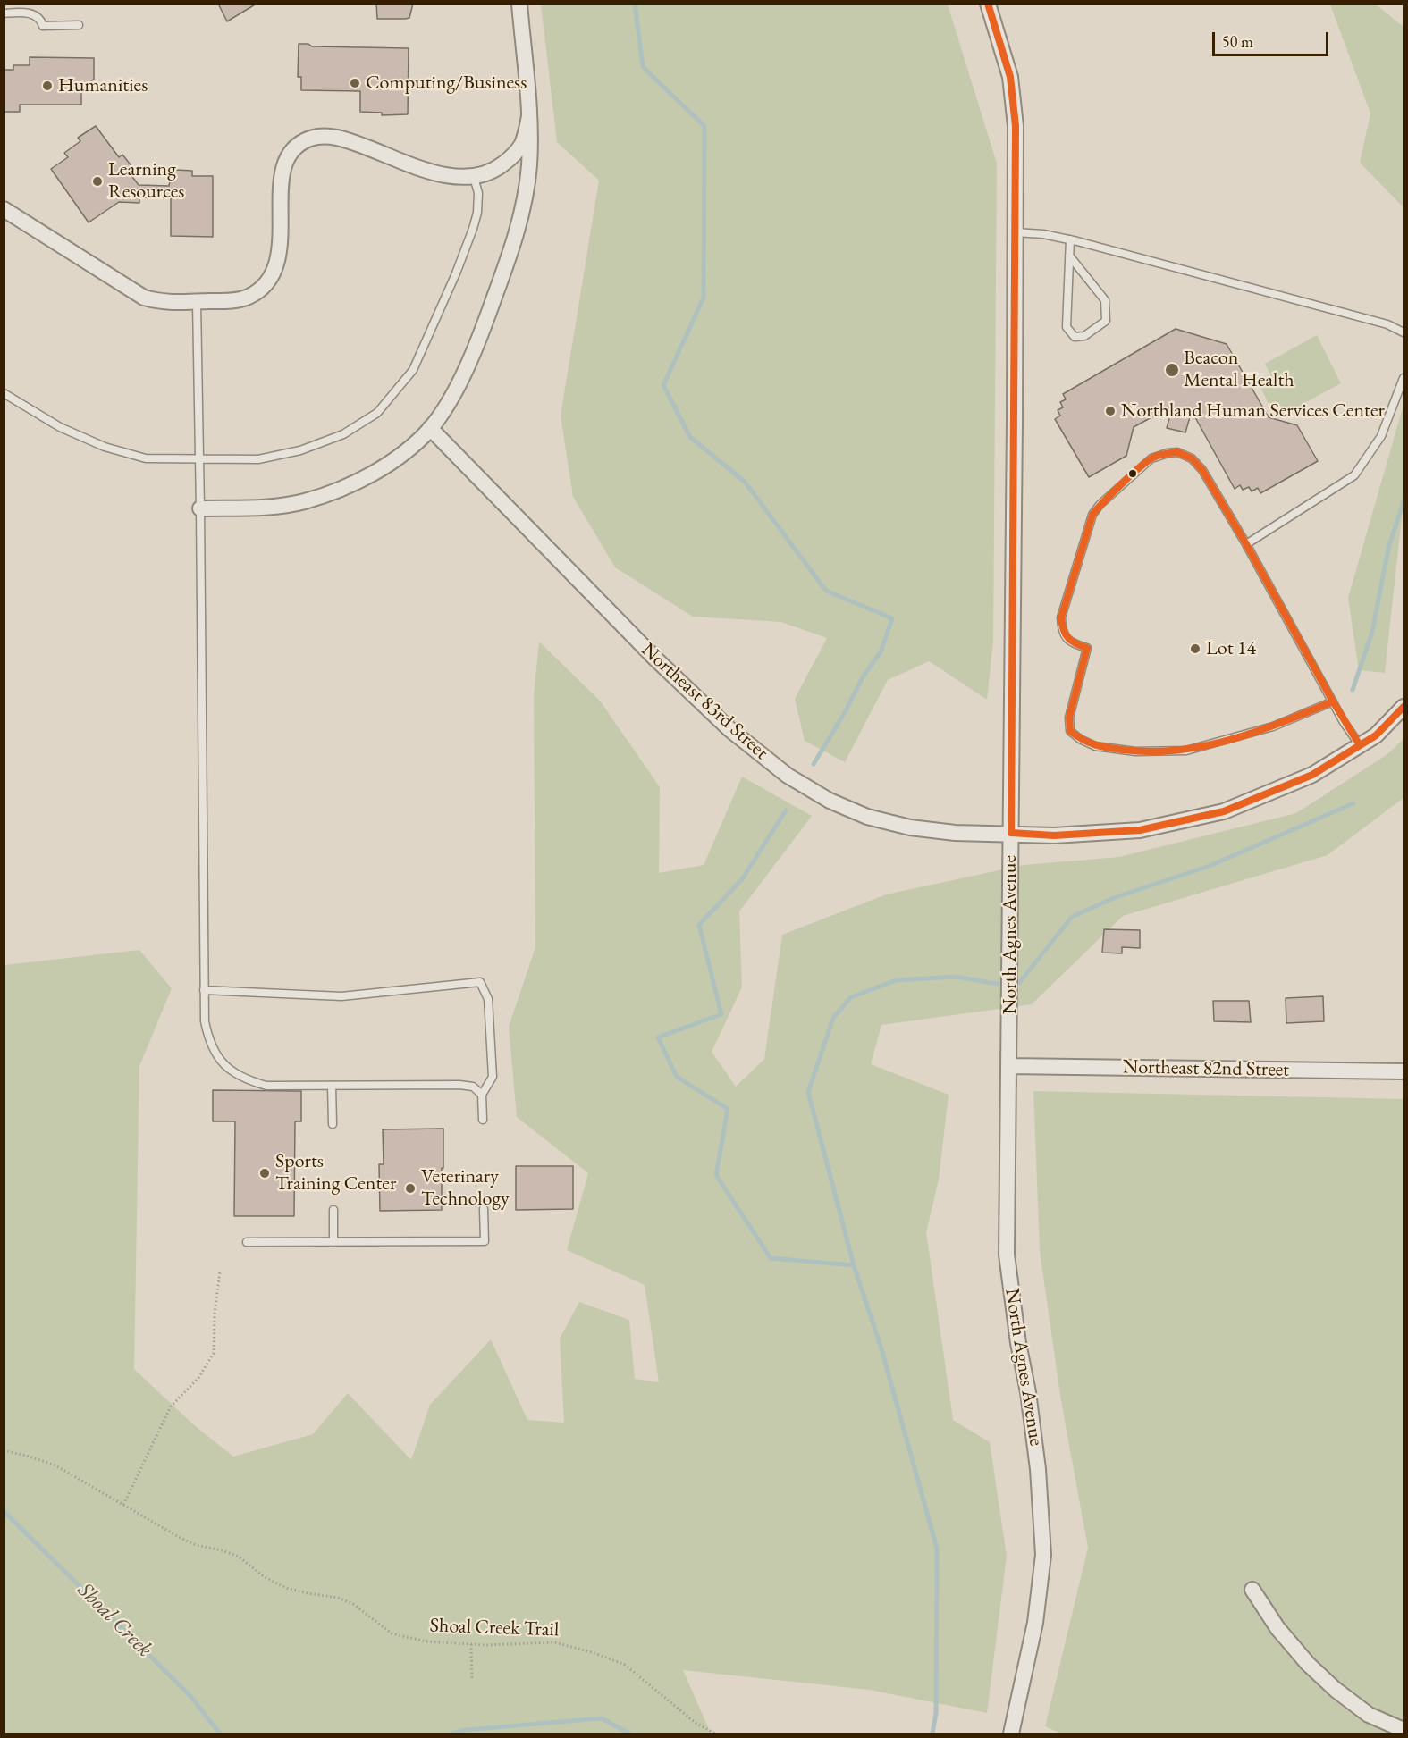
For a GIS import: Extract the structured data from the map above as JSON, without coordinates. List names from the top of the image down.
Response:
{
  "streets": {
    "street": ["Northeast 83rd Street", "North Agnes Avenue", "Northeast 82nd Street"],
    "path": ["Shoal Creek Trail"]
  },
  "crossings": [
    ["Northeast 83rd Street", "North Agnes Avenue"],
    ["North Agnes Avenue", "Northeast 82nd Street"]
  ],
  "water": ["Shoal Creek"],
  "places": [
    "Computing/Business",
    "Humanities",
    "Learning Resources",
    "Beacon Mental Health",
    "Northland Human Services Center",
    "Lot 14",
    "Sports Training Center",
    "Veterinary Technology"
  ],
  "scale_bar": "50 m"
}
